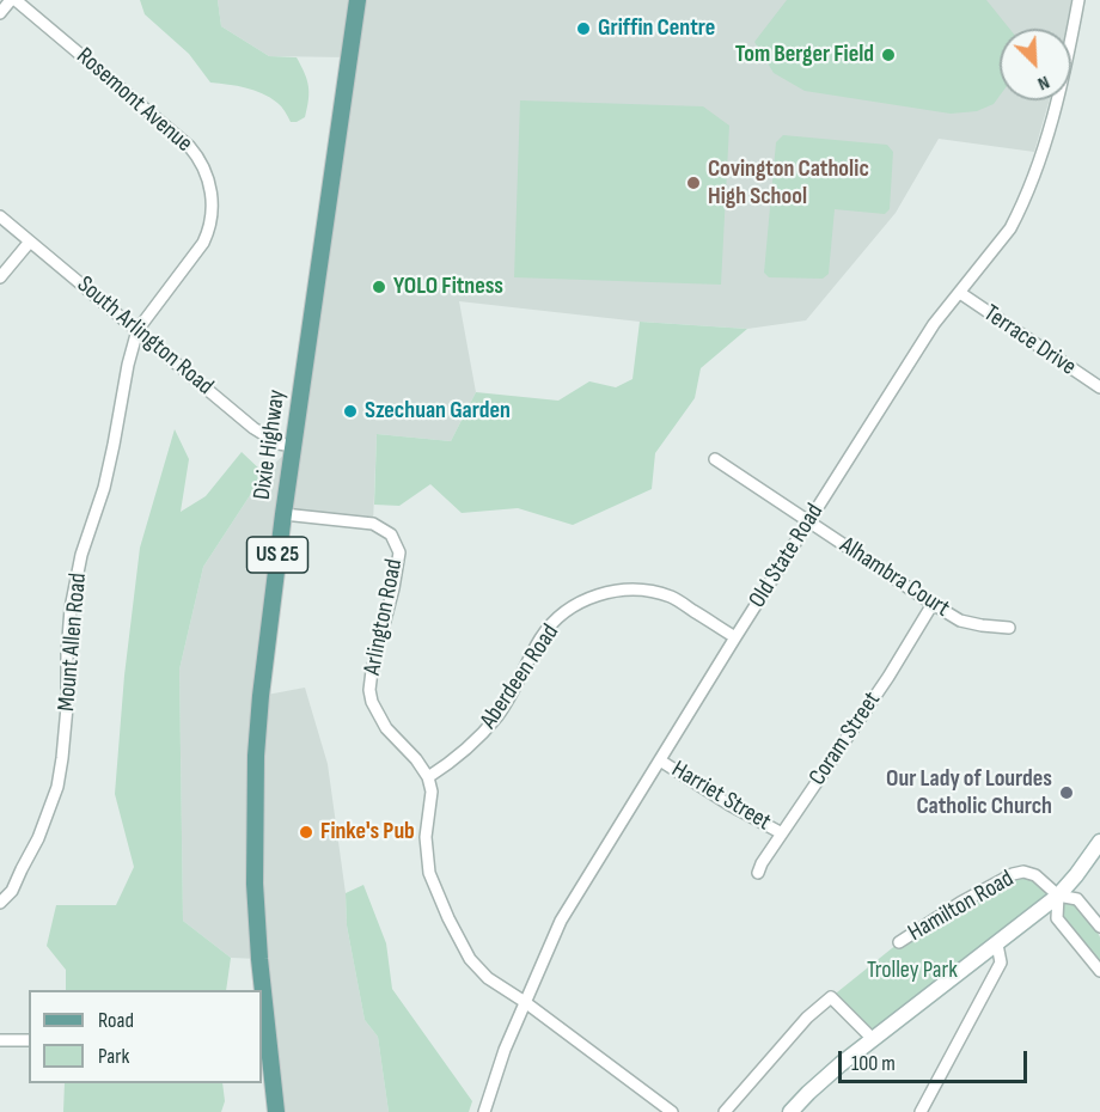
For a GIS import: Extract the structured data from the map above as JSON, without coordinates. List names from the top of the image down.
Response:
{
  "streets": {
    "main road": ["Dixie Highway", "US 25"],
    "street": [
      "Rosemont Avenue",
      "South Arlington Road",
      "Terrace Drive",
      "Old State Road",
      "Alhambra Court",
      "Arlington Road",
      "Mount Allen Road",
      "Aberdeen Road",
      "Coram Street",
      "Harriet Street",
      "Hamilton Road"
    ]
  },
  "crossings": [
    ["Rosemont Avenue", "South Arlington Road"],
    ["Rosemont Avenue", "Mount Allen Road"],
    ["South Arlington Road", "Dixie Highway"],
    ["South Arlington Road", "Mount Allen Road"],
    ["Terrace Drive", "Old State Road"],
    ["Dixie Highway", "Arlington Road"],
    ["Old State Road", "Alhambra Court"],
    ["Old State Road", "Aberdeen Road"],
    ["Old State Road", "Harriet Street"],
    ["Alhambra Court", "Coram Street"],
    ["Arlington Road", "Aberdeen Road"],
    ["Coram Street", "Harriet Street"]
  ],
  "parks": ["Trolley Park"],
  "places": [
    "Griffin Centre",
    "Tom Berger Field",
    "Covington Catholic High School",
    "YOLO Fitness",
    "Szechuan Garden",
    "Our Lady of Lourdes Catholic Church",
    "Finke's Pub"
  ],
  "legend": ["Road", "Park"],
  "scale_bar": "100 m",
  "north": "bottom right"
}
